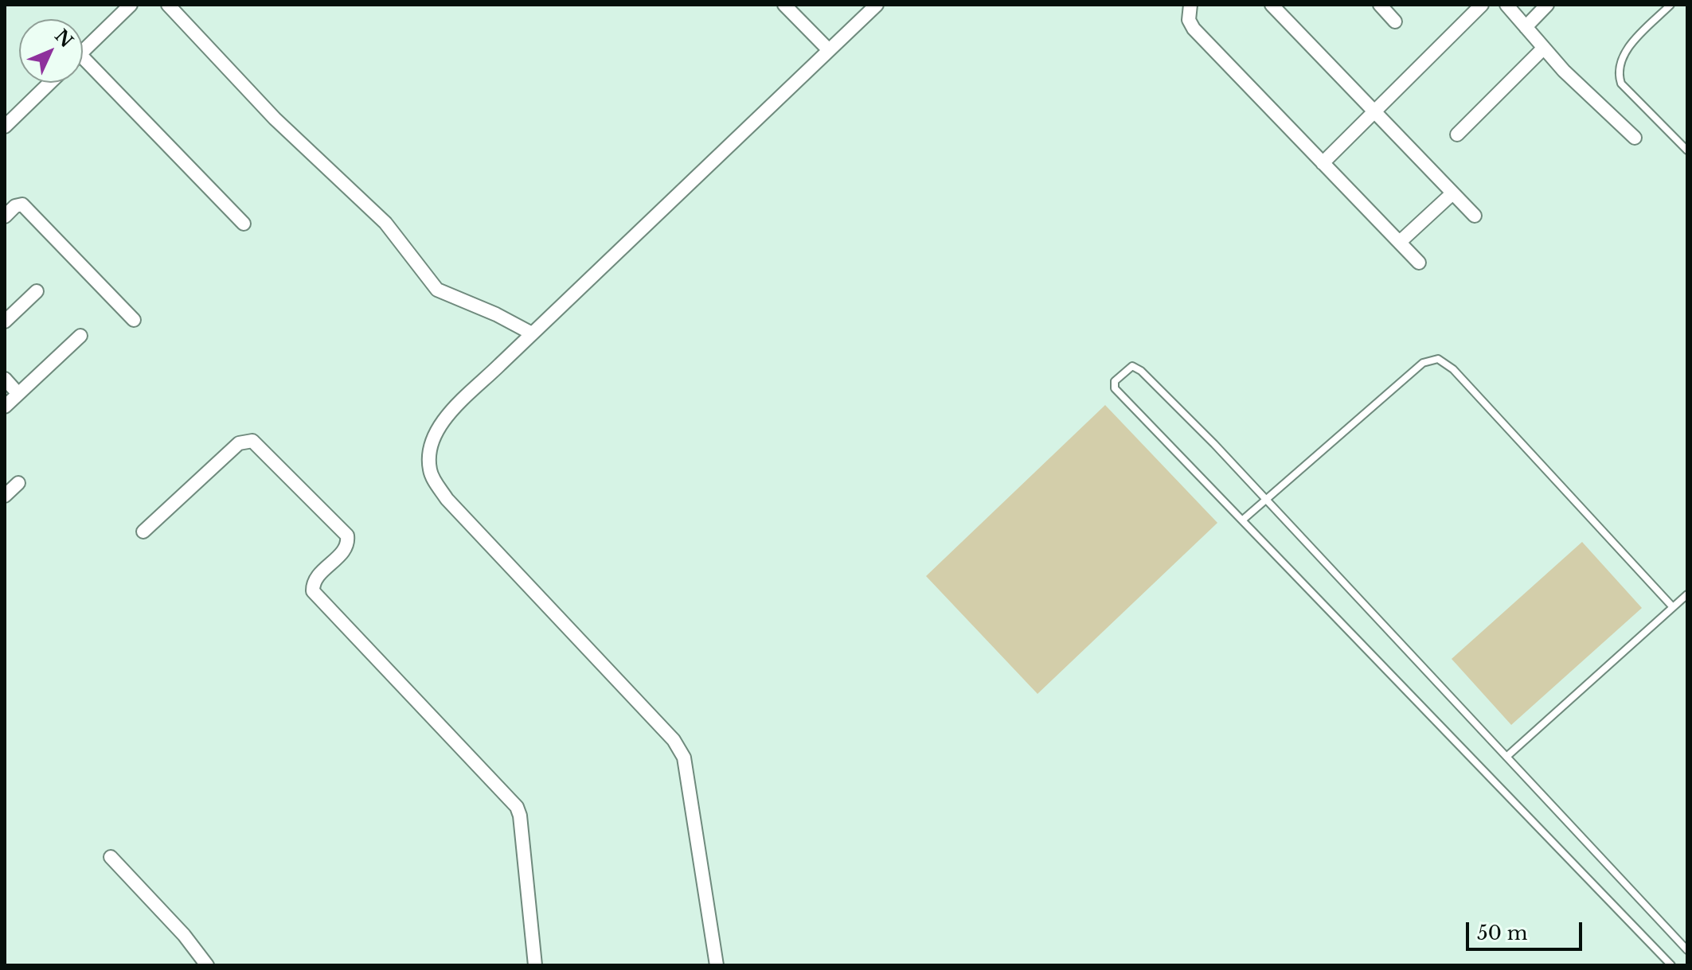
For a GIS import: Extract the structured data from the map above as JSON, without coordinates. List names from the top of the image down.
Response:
{
  "scale_bar": "50 m",
  "north": "top right"
}
